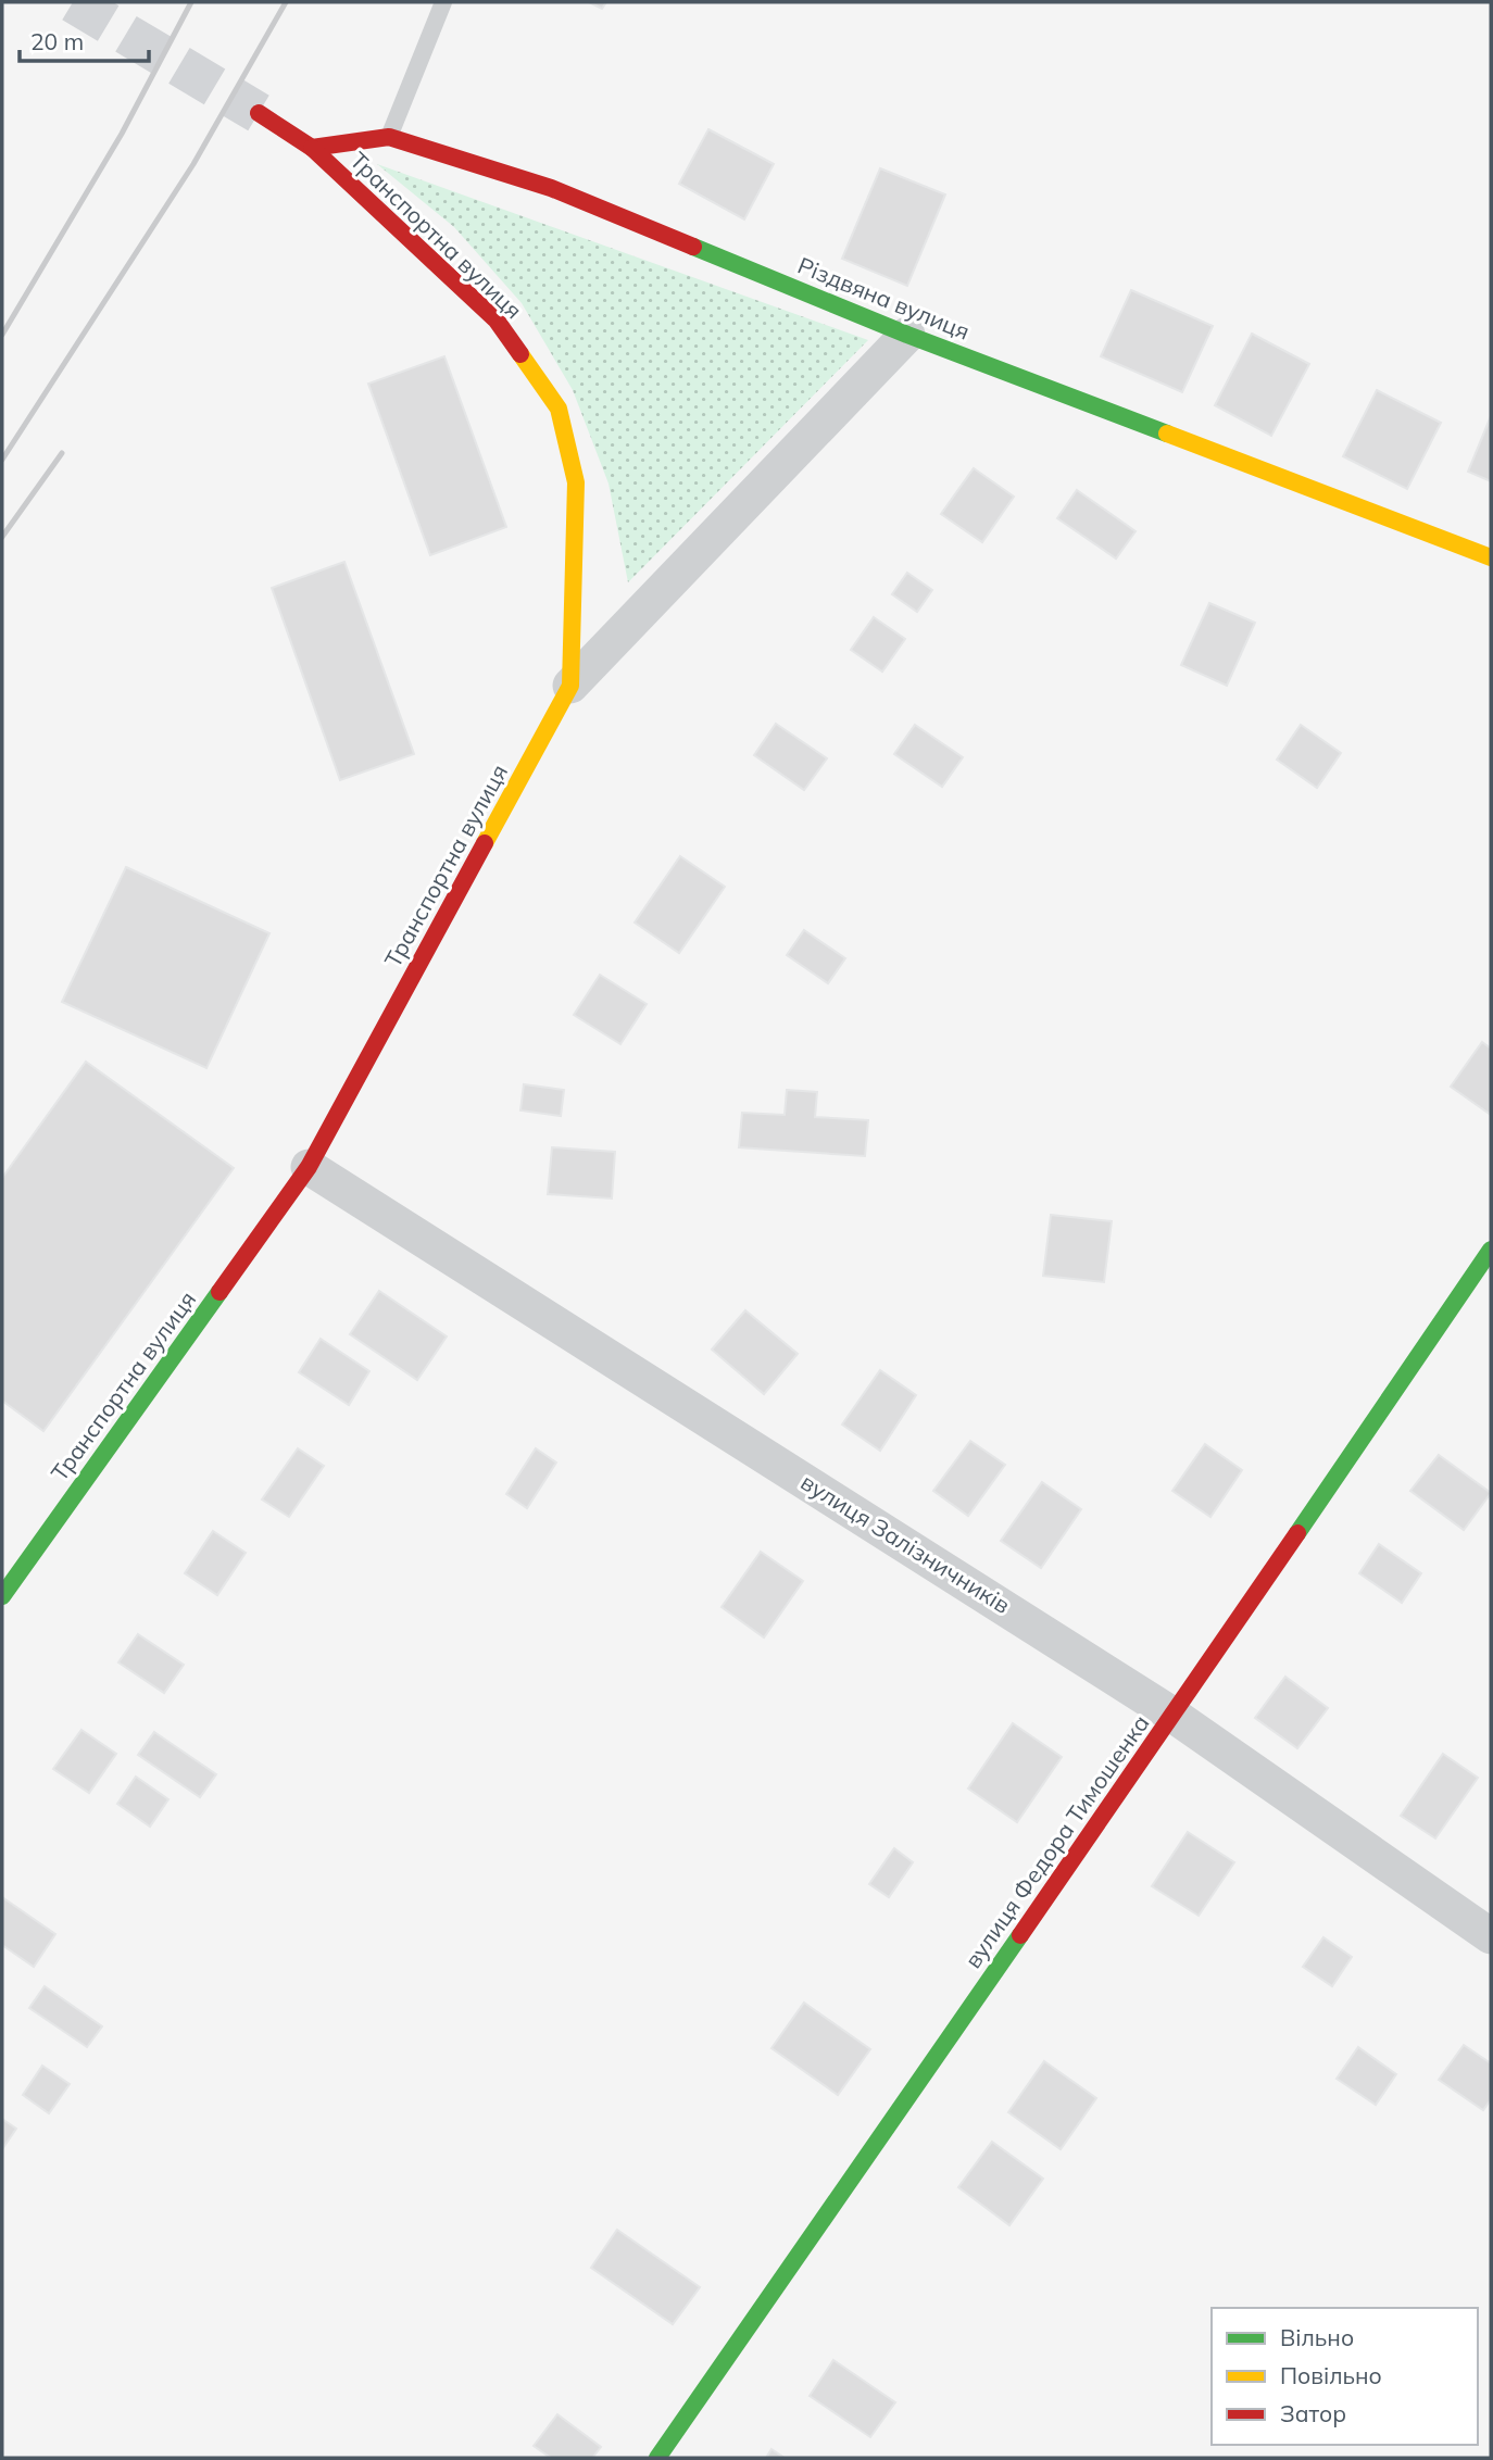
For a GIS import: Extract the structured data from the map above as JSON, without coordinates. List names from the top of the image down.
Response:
{
  "streets": {
    "street": [
      "Транспортна вулиця",
      "Різдвяна вулиця",
      "вулиця Залізничників",
      "вулиця Федора Тимошенка"
    ]
  },
  "crossings": [
    ["Транспортна вулиця", "Різдвяна вулиця"],
    ["Транспортна вулиця", "вулиця Залізничників"],
    ["вулиця Залізничників", "вулиця Федора Тимошенка"]
  ],
  "legend": ["Вільно", "Повільно", "Затор"],
  "scale_bar": "20 m"
}
